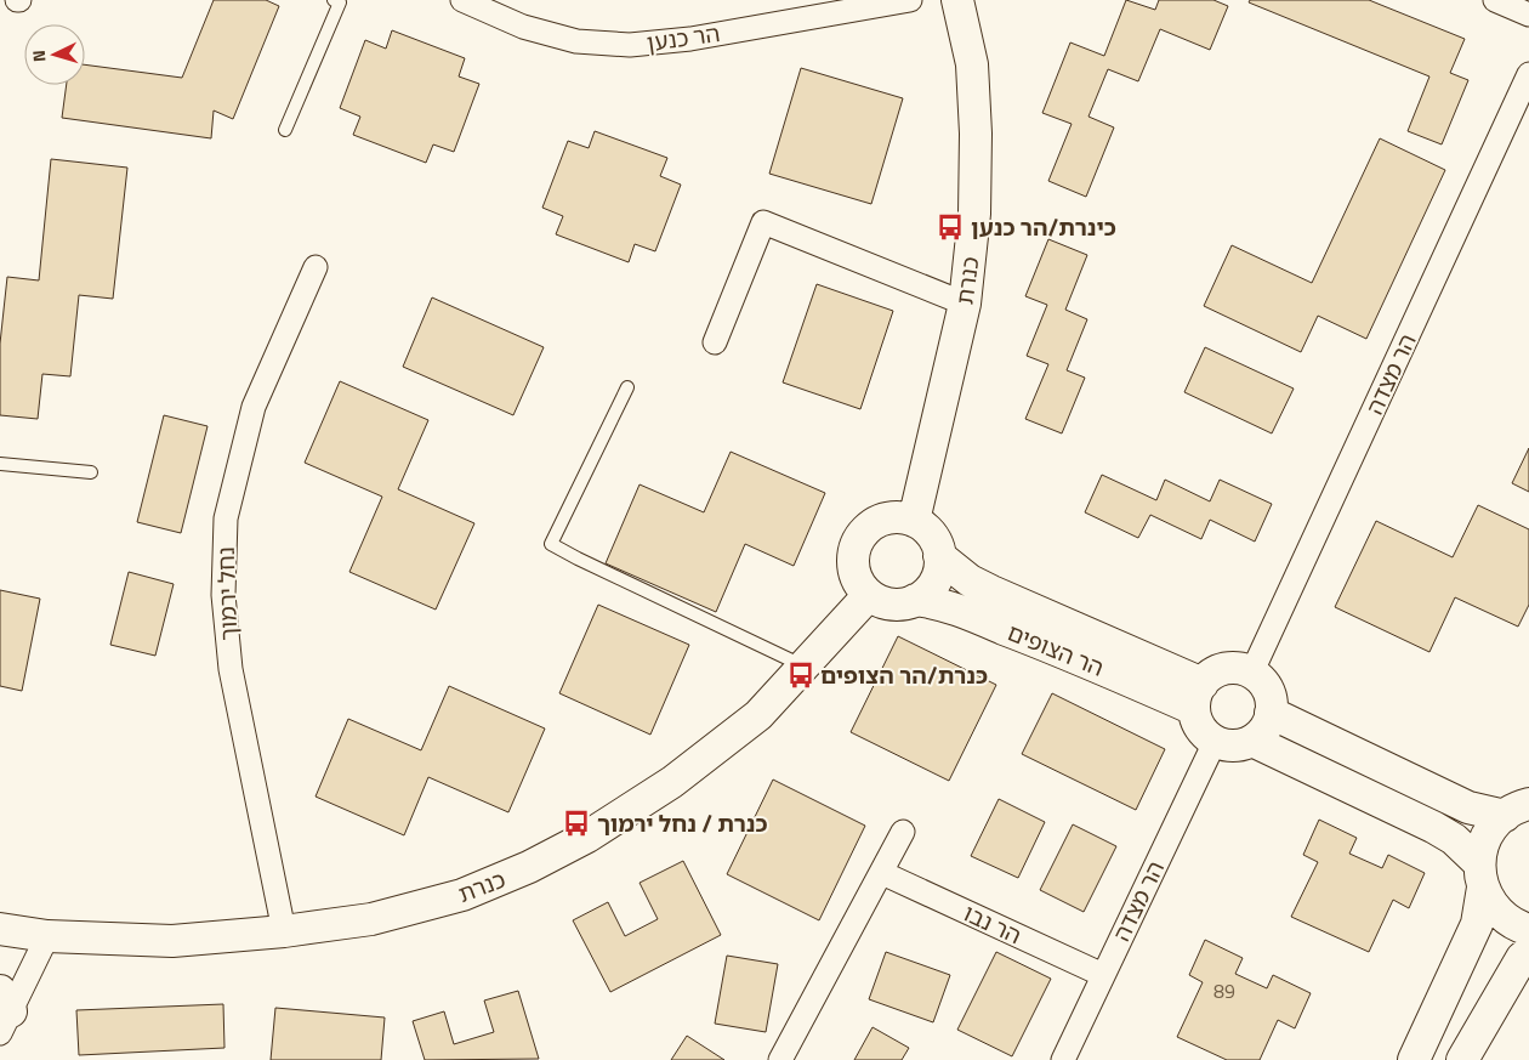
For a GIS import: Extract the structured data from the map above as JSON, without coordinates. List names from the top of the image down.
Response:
{
  "streets": {
    "street": [
      "הר כנען",
      "כנרת",
      "הר מצדה",
      "נחל ירמוך",
      "הר הצופים",
      "הר נבו"
    ]
  },
  "crossings": [
    ["כנרת", "נחל ירמוך"],
    ["כנרת", "הר הצופים"],
    ["הר מצדה", "הר הצופים"],
    ["הר מצדה", "הר נבו"]
  ],
  "places": {
    "bus stop": ["כינרת/הר כנען", "כנרת/הר הצופים", "כנרת / נחל ירמוך"]
  },
  "house_numbers": ["89"],
  "north": "left"
}
